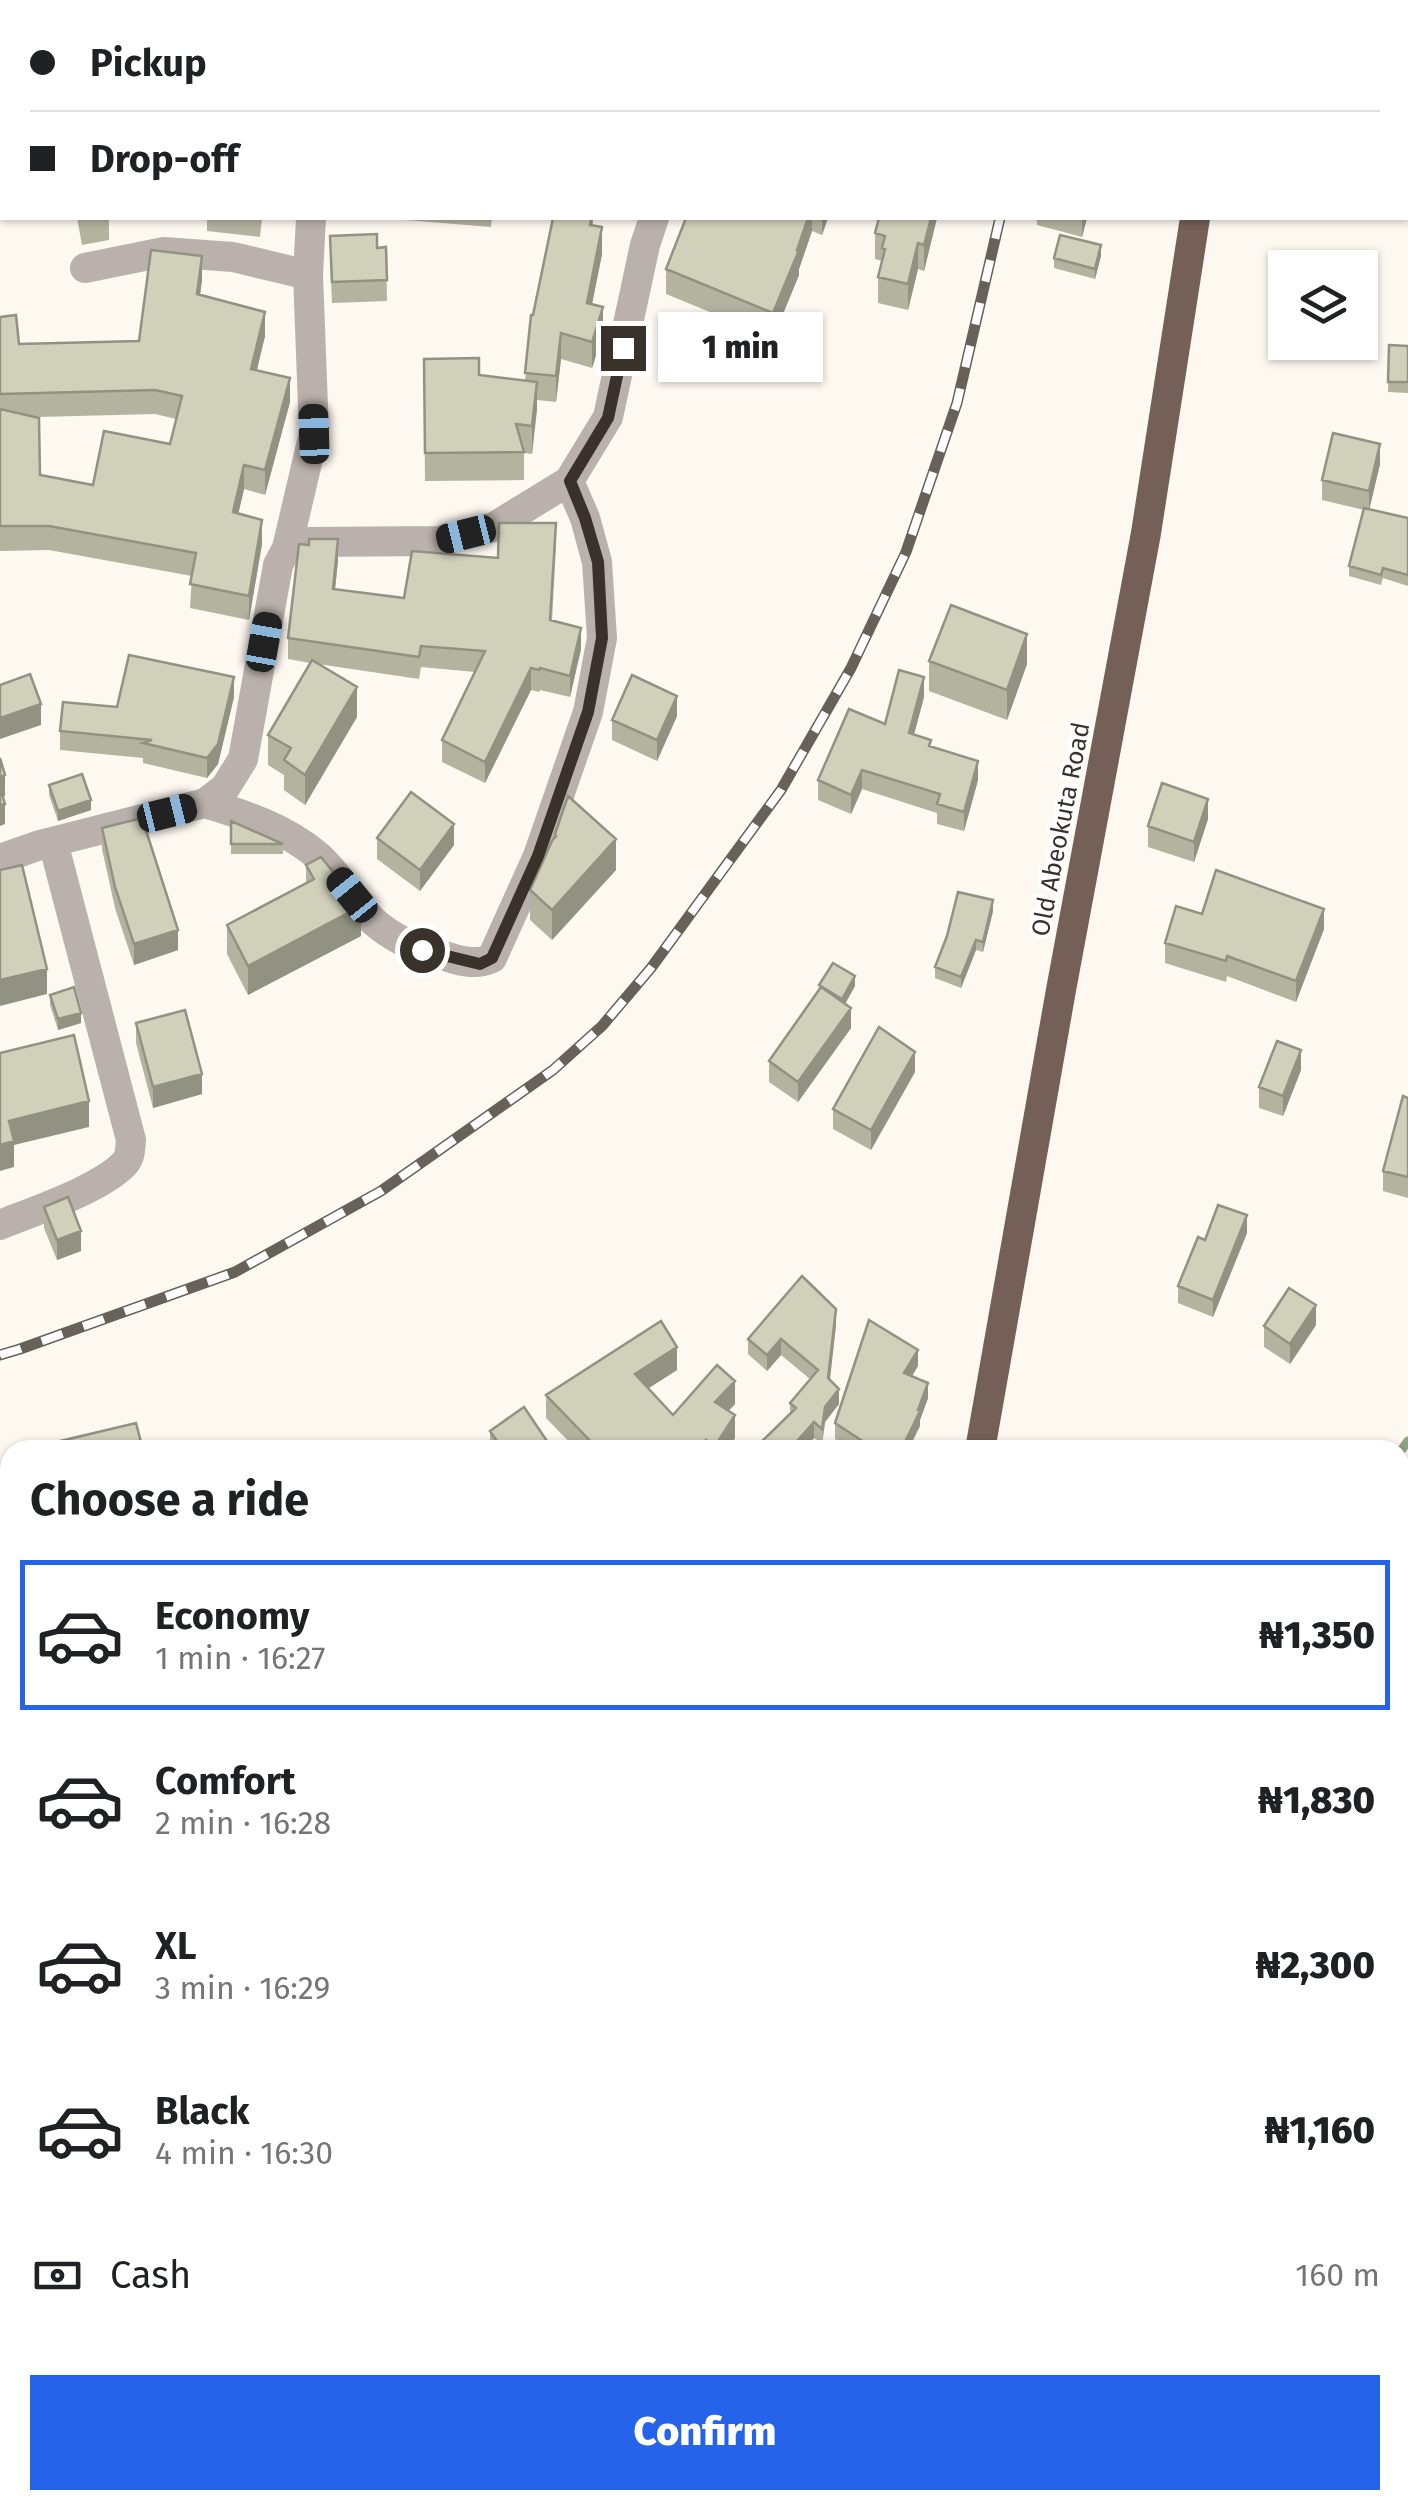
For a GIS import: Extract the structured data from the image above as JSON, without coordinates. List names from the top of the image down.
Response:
{
  "streets": {
    "highway": ["Old Abeokuta Road"]
  },
  "page": {
    "banner": ["Pickup", "Drop-off"],
    "bubble": "1 min",
    "heading": "Choose a ride",
    "list": [
      {
        "name": "Economy",
        "note": "1 min · 16:27",
        "value": "₦1,350"
      },
      {
        "name": "Comfort",
        "note": "2 min · 16:28",
        "value": "₦1,830"
      },
      {
        "name": "XL",
        "note": "3 min · 16:29",
        "value": "₦2,300"
      },
      {
        "name": "Black",
        "note": "4 min · 16:30",
        "value": "₦1,160"
      }
    ],
    "pay": ["Cash", "160 m"],
    "buttons": "Confirm"
  }
}
